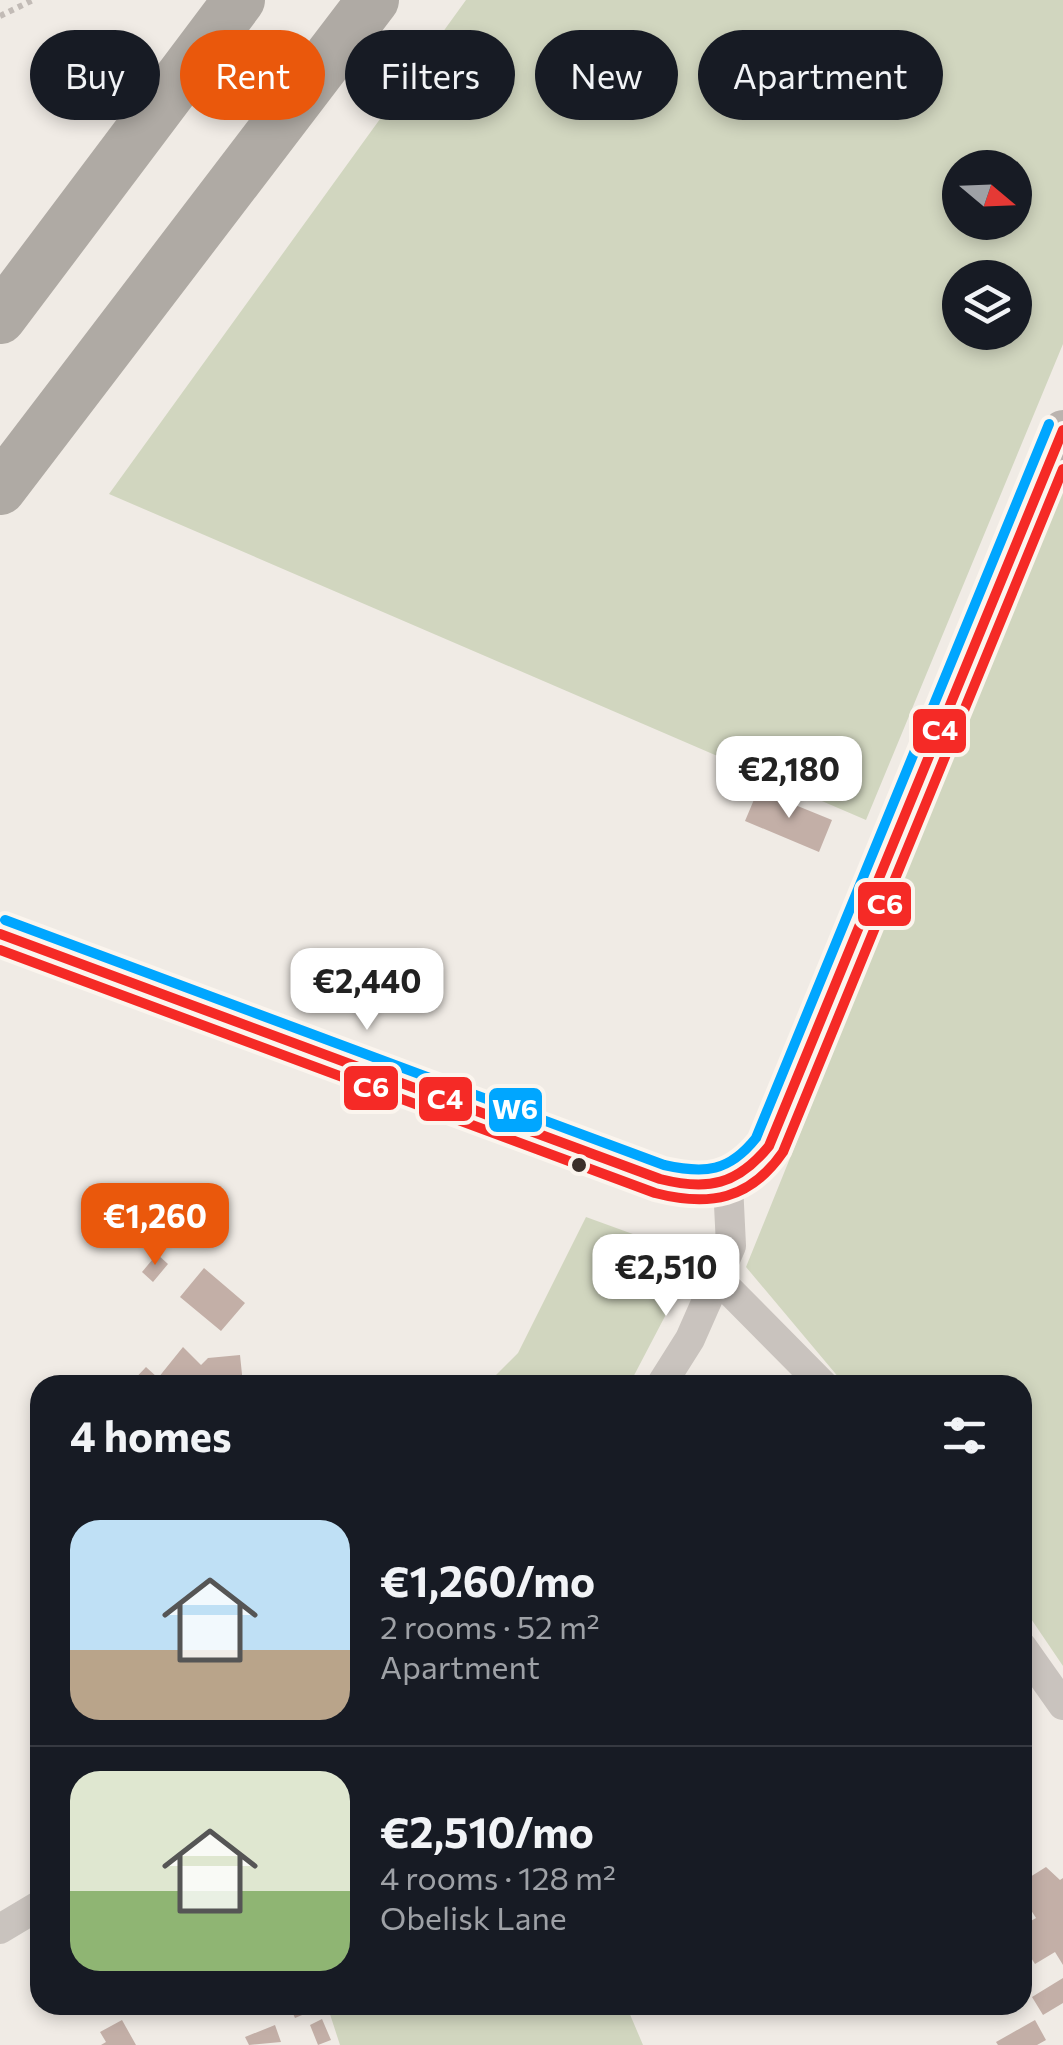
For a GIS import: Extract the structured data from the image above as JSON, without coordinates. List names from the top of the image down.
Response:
{
  "lines": ["transit line W6", "transit line C4", "transit line C6"],
  "north": "right",
  "page": {
    "chip": [
      "Buy",
      "Rent",
      "Filters",
      "New",
      "Apartment"
    ],
    "price": [
      "€2,180",
      "€2,440",
      "€1,260",
      "€2,510"
    ],
    "heading": "4 homes",
    "list": [
      {
        "name": "€1,260/mo",
        "note": "2 rooms · 52 m² · Apartment"
      },
      {
        "name": "€2,510/mo",
        "note": "4 rooms · 128 m² · Obelisk Lane"
      }
    ]
  }
}
